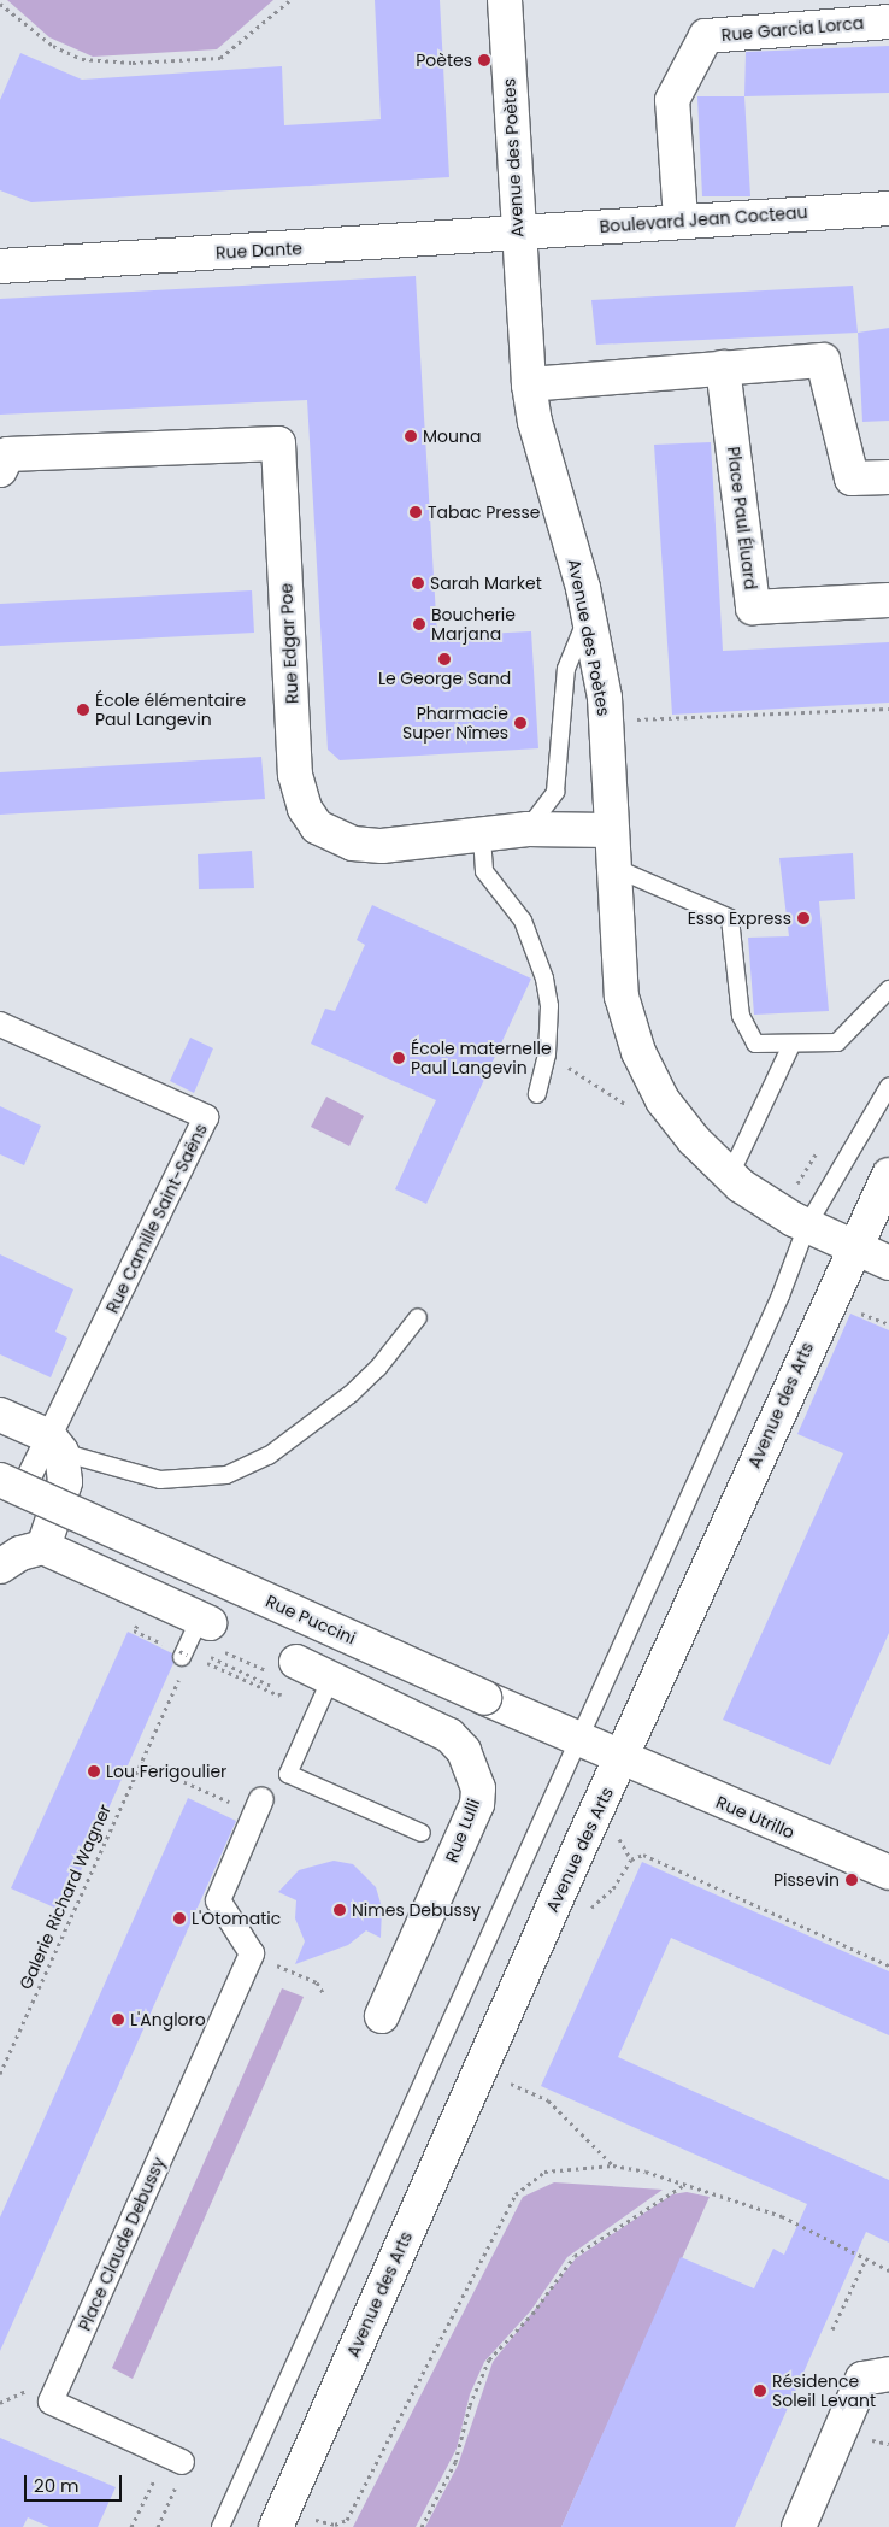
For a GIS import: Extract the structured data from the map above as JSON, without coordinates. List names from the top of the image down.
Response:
{
  "streets": {
    "street": [
      "Rue Garcia Lorca",
      "Avenue des Poètes",
      "Boulevard Jean Cocteau",
      "Rue Dante",
      "Place Paul Éluard",
      "Rue Edgar Poe",
      "Rue Camille Saint-Saëns",
      "Avenue des Arts",
      "Rue Puccini",
      "Rue Utrillo",
      "Rue Lulli",
      "Place Claude Debussy"
    ],
    "path": ["Galerie Richard Wagner"]
  },
  "crossings": [
    ["Rue Garcia Lorca", "Boulevard Jean Cocteau"],
    ["Avenue des Poètes", "Boulevard Jean Cocteau"],
    ["Avenue des Poètes", "Rue Dante"],
    ["Avenue des Poètes", "Rue Edgar Poe"],
    ["Avenue des Poètes", "Avenue des Arts"],
    ["Boulevard Jean Cocteau", "Rue Dante"],
    ["Rue Camille Saint-Saëns", "Rue Puccini"],
    ["Avenue des Arts", "Rue Puccini"],
    ["Avenue des Arts", "Rue Utrillo"],
    ["Rue Puccini", "Rue Utrillo"]
  ],
  "places": [
    "Poètes",
    "Mouna",
    "Tabac Presse",
    "Sarah Market",
    "Boucherie Marjana",
    "Le George Sand",
    "École élémentaire Paul Langevin",
    "Pharmacie Super Nîmes",
    "Esso Express",
    "École maternelle Paul Langevin",
    "Lou Ferigoulier",
    "Pissevin",
    "Nimes Debussy",
    "L'Otomatic",
    "L'Angloro",
    "Résidence Soleil Levant"
  ],
  "scale_bar": "20 m"
}
